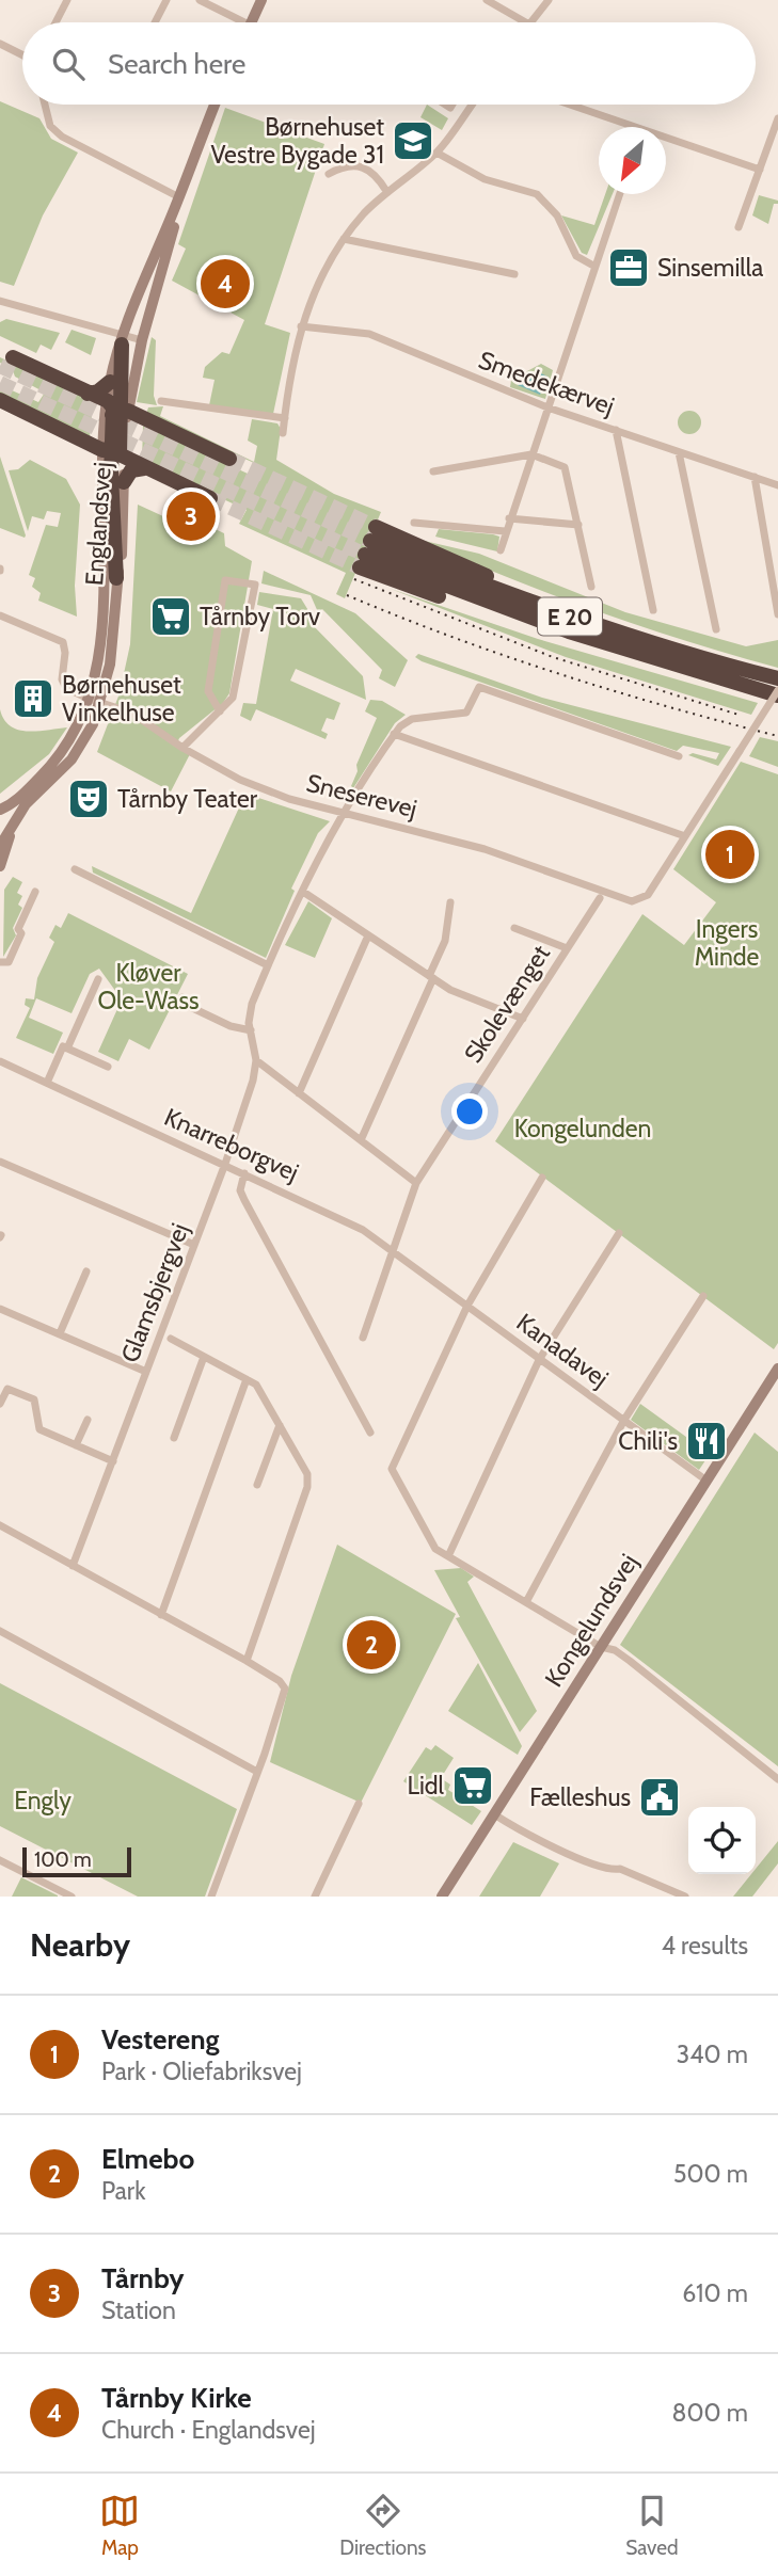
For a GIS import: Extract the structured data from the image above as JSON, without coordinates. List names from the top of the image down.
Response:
{
  "streets": {
    "highway": ["E 20"],
    "street": [
      "Smedekærvej",
      "Englandsvej",
      "Sneserevej",
      "Skolevænget",
      "Knarreborgvej",
      "Glamsbjergvej",
      "Kanadavej",
      "Kongelundsvej"
    ]
  },
  "crossings": [
    ["Englandsvej", "Sneserevej"],
    ["Sneserevej", "Glamsbjergvej"],
    ["Skolevænget", "Knarreborgvej"],
    ["Skolevænget", "Kanadavej"],
    ["Knarreborgvej", "Glamsbjergvej"],
    ["Knarreborgvej", "Kanadavej"],
    ["Kanadavej", "Kongelundsvej"]
  ],
  "parks": [
    "Ingers Minde",
    "Kløver Ole-Wass",
    "Kongelunden",
    "Engly"
  ],
  "places": {
    "school or university": ["Børnehuset Vestre Bygade 31"],
    "office": ["Sinsemilla"],
    "supermarket": ["Tårnby Torv", "Lidl"],
    "building": ["Børnehuset Vinkelhuse"],
    "theatre": ["Tårnby Teater"],
    "restaurant": ["Chili's"],
    "public building": ["Fælleshus"]
  },
  "scale_bar": "100 m",
  "north": "bottom left",
  "page": {
    "search": "Search here",
    "pins": [
      "4",
      "3",
      "1",
      "2"
    ],
    "scale": "100 m",
    "heading": ["Nearby", "4 results"],
    "list": [
      {
        "mark": "1",
        "name": "Vestereng",
        "note": "Park · Oliefabriksvej",
        "value": "340 m"
      },
      {
        "mark": "2",
        "name": "Elmebo",
        "note": "Park",
        "value": "500 m"
      },
      {
        "mark": "3",
        "name": "Tårnby",
        "note": "Station",
        "value": "610 m"
      },
      {
        "mark": "4",
        "name": "Tårnby Kirke",
        "note": "Church · Englandsvej",
        "value": "800 m"
      }
    ],
    "nav": ["Map", "Directions", "Saved"]
  }
}
